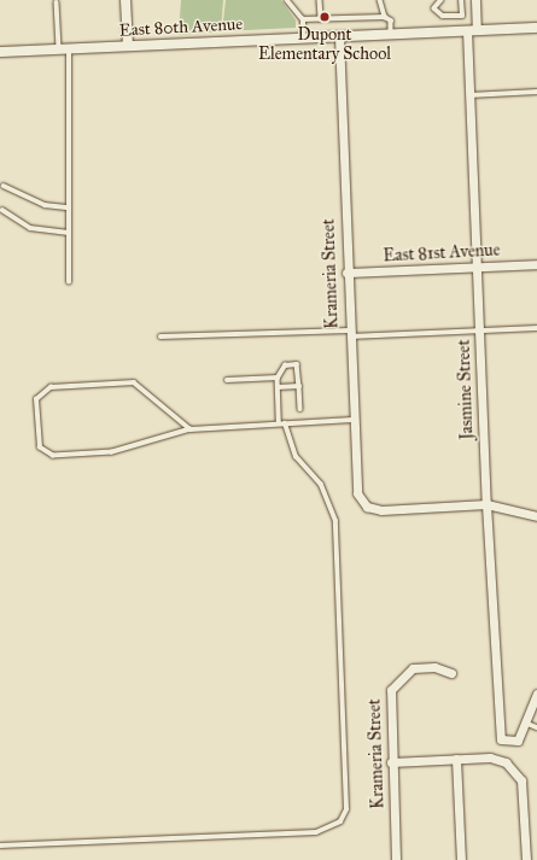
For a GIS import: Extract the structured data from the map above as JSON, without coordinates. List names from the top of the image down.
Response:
{
  "streets": {
    "street": [
      "East 80th Avenue",
      "East 81st Avenue",
      "Krameria Street",
      "Jasmine Street"
    ]
  },
  "crossings": [
    ["East 80th Avenue", "Krameria Street"],
    ["East 80th Avenue", "Jasmine Street"],
    ["East 81st Avenue", "Krameria Street"],
    ["East 81st Avenue", "Jasmine Street"],
    ["Krameria Street", "Jasmine Street"]
  ],
  "places": ["Dupont Elementary School"]
}
